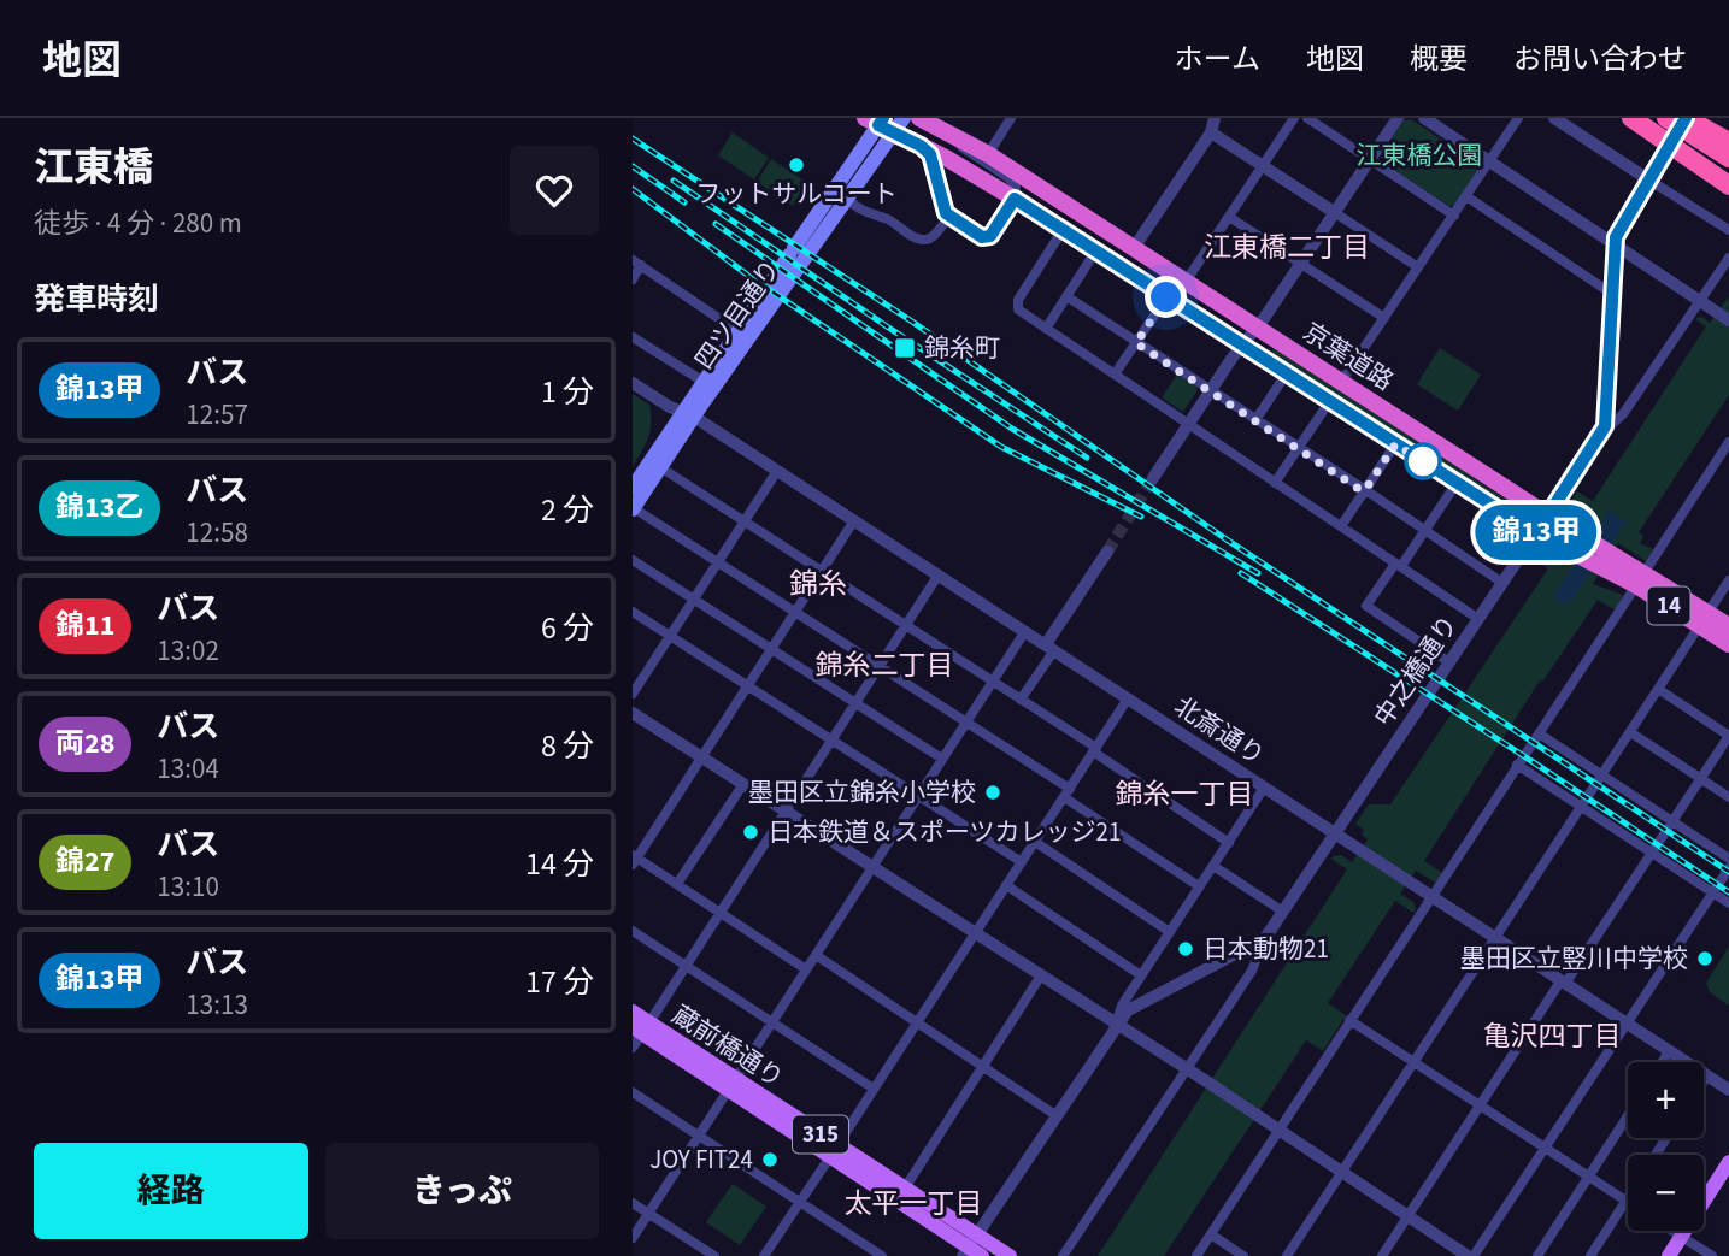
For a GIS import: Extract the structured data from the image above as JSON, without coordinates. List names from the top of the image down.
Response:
{
  "streets": {
    "highway": ["京葉道路", "14"],
    "main road": ["四ツ目通り", "蔵前橋通り", "315"],
    "street": ["中之橋通り", "北斎通り"]
  },
  "crossings": [
    ["四ツ目通り", "京葉道路"],
    ["四ツ目通り", "北斎通り"],
    ["京葉道路", "14"],
    ["京葉道路", "中之橋通り"],
    ["中之橋通り", "北斎通り"]
  ],
  "districts": [
    "江東橋二丁目",
    "錦糸",
    "錦糸二丁目",
    "錦糸一丁目",
    "亀沢四丁目",
    "太平一丁目"
  ],
  "parks": ["江東橋公園"],
  "places": {
    "other": [
      "フットサルコート",
      "墨田区立錦糸小学校",
      "日本鉄道＆スポーツカレッジ21",
      "日本動物21",
      "墨田区立竪川中学校",
      "JOY FIT24"
    ],
    "transit": ["錦糸町"]
  },
  "lines": ["bus line 錦13甲"],
  "page": {
    "header": "地図",
    "nav": [
      "ホーム",
      "地図",
      "概要",
      "お問い合わせ"
    ],
    "heading": [
      ["江東橋", "徒歩 · 4 分 · 280 m"],
      "発車時刻"
    ],
    "on_map": "錦13甲",
    "list": [
      {
        "mark": "錦13甲",
        "name": "バス",
        "note": "12:57",
        "value": "1 分"
      },
      {
        "mark": "錦13乙",
        "name": "バス",
        "note": "12:58",
        "value": "2 分"
      },
      {
        "mark": "錦11",
        "name": "バス",
        "note": "13:02",
        "value": "6 分"
      },
      {
        "mark": "両28",
        "name": "バス",
        "note": "13:04",
        "value": "8 分"
      },
      {
        "mark": "錦27",
        "name": "バス",
        "note": "13:10",
        "value": "14 分"
      },
      {
        "mark": "錦13甲",
        "name": "バス",
        "note": "13:13",
        "value": "17 分"
      }
    ],
    "map_buttons": ["+", "−"],
    "buttons": ["経路", "きっぷ"]
  }
}
